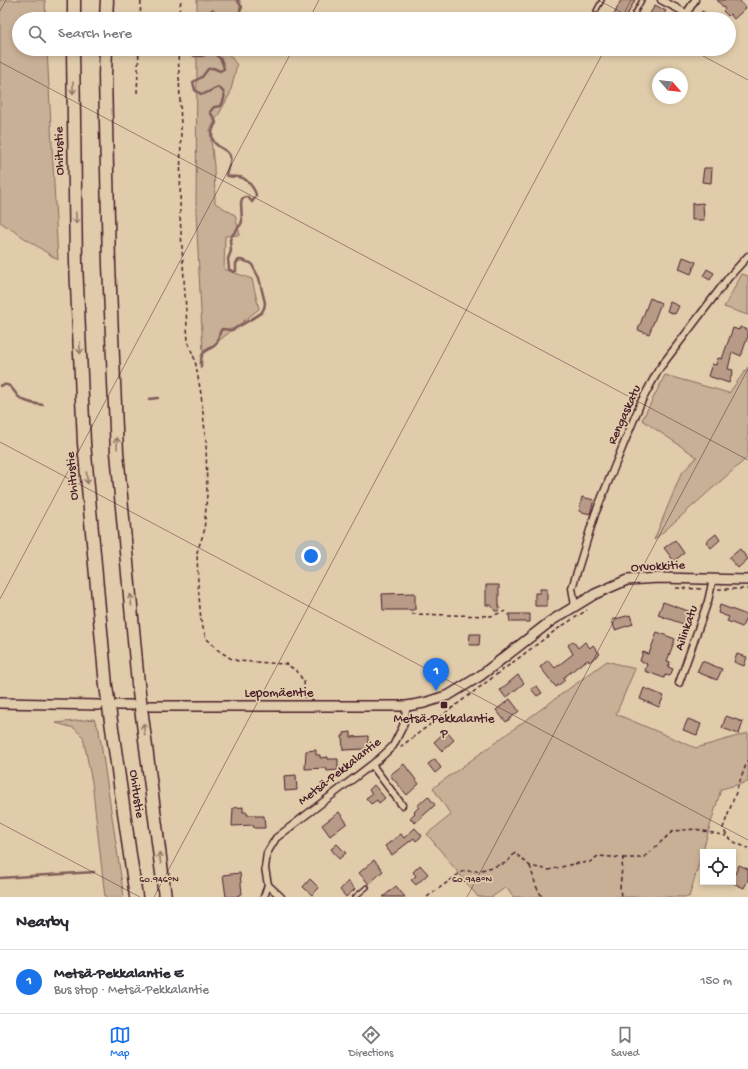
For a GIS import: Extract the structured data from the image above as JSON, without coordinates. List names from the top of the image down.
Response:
{
  "streets": {
    "highway": ["Ohitustie"],
    "street": [
      "Rengaskatu",
      "Orvokkitie",
      "Ailinkatu",
      "Lepomäentie",
      "Metsä-Pekkalantie"
    ]
  },
  "crossings": [
    ["Rengaskatu", "Orvokkitie"],
    ["Orvokkitie", "Ailinkatu"],
    ["Lepomäentie", "Metsä-Pekkalantie"]
  ],
  "places": {
    "transit": ["Metsä-Pekkalantie P"]
  },
  "north": "bottom right",
  "page": {
    "search": "Search here",
    "pins": "1",
    "heading": "Nearby",
    "list": [
      {
        "mark": "1",
        "name": "Metsä-Pekkalantie E",
        "note": "Bus stop · Metsä-Pekkalantie",
        "value": "150 m"
      }
    ],
    "nav": ["Map", "Directions", "Saved"]
  },
  "coordinates": ["60.946°N", "60.948°N"]
}
